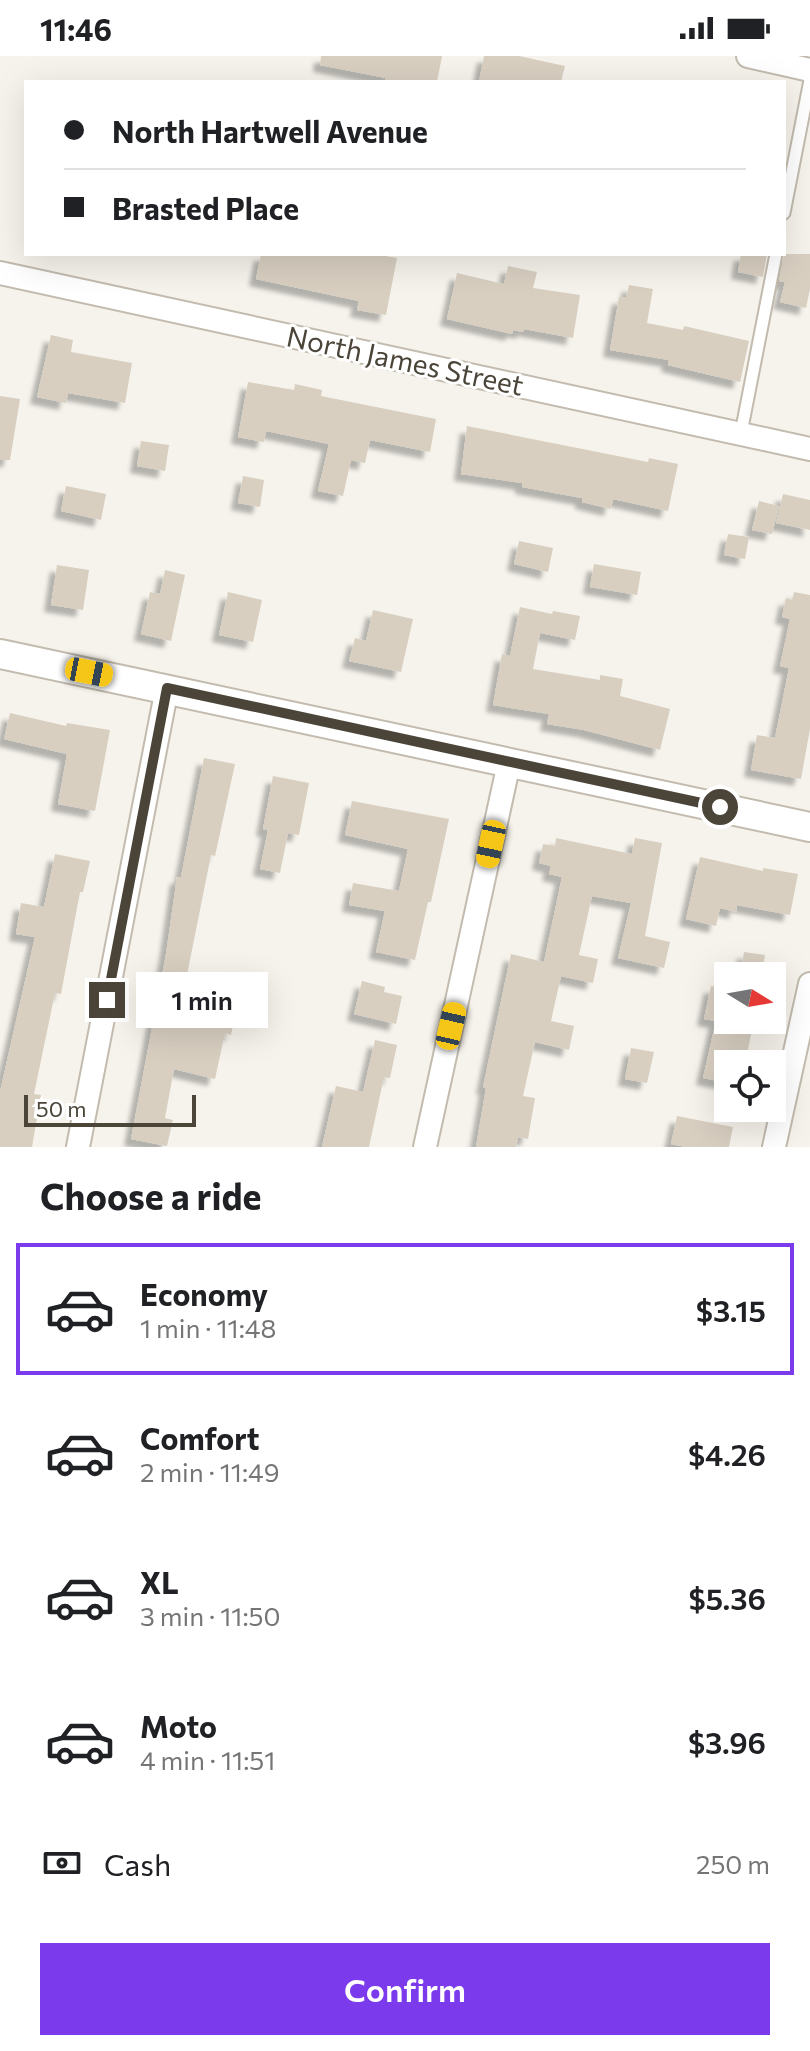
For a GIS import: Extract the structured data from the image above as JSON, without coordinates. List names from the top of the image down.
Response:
{
  "streets": {
    "street": ["North James Street"]
  },
  "scale_bar": "50 m",
  "north": "right",
  "page": {
    "status": "11:46",
    "banner": ["North Hartwell Avenue", "Brasted Place"],
    "bubble": "1 min",
    "scale": "50 m",
    "heading": "Choose a ride",
    "list": [
      {
        "name": "Economy",
        "note": "1 min · 11:48",
        "value": "$3.15"
      },
      {
        "name": "Comfort",
        "note": "2 min · 11:49",
        "value": "$4.26"
      },
      {
        "name": "XL",
        "note": "3 min · 11:50",
        "value": "$5.36"
      },
      {
        "name": "Moto",
        "note": "4 min · 11:51",
        "value": "$3.96"
      }
    ],
    "pay": ["Cash", "250 m"],
    "buttons": "Confirm"
  }
}
